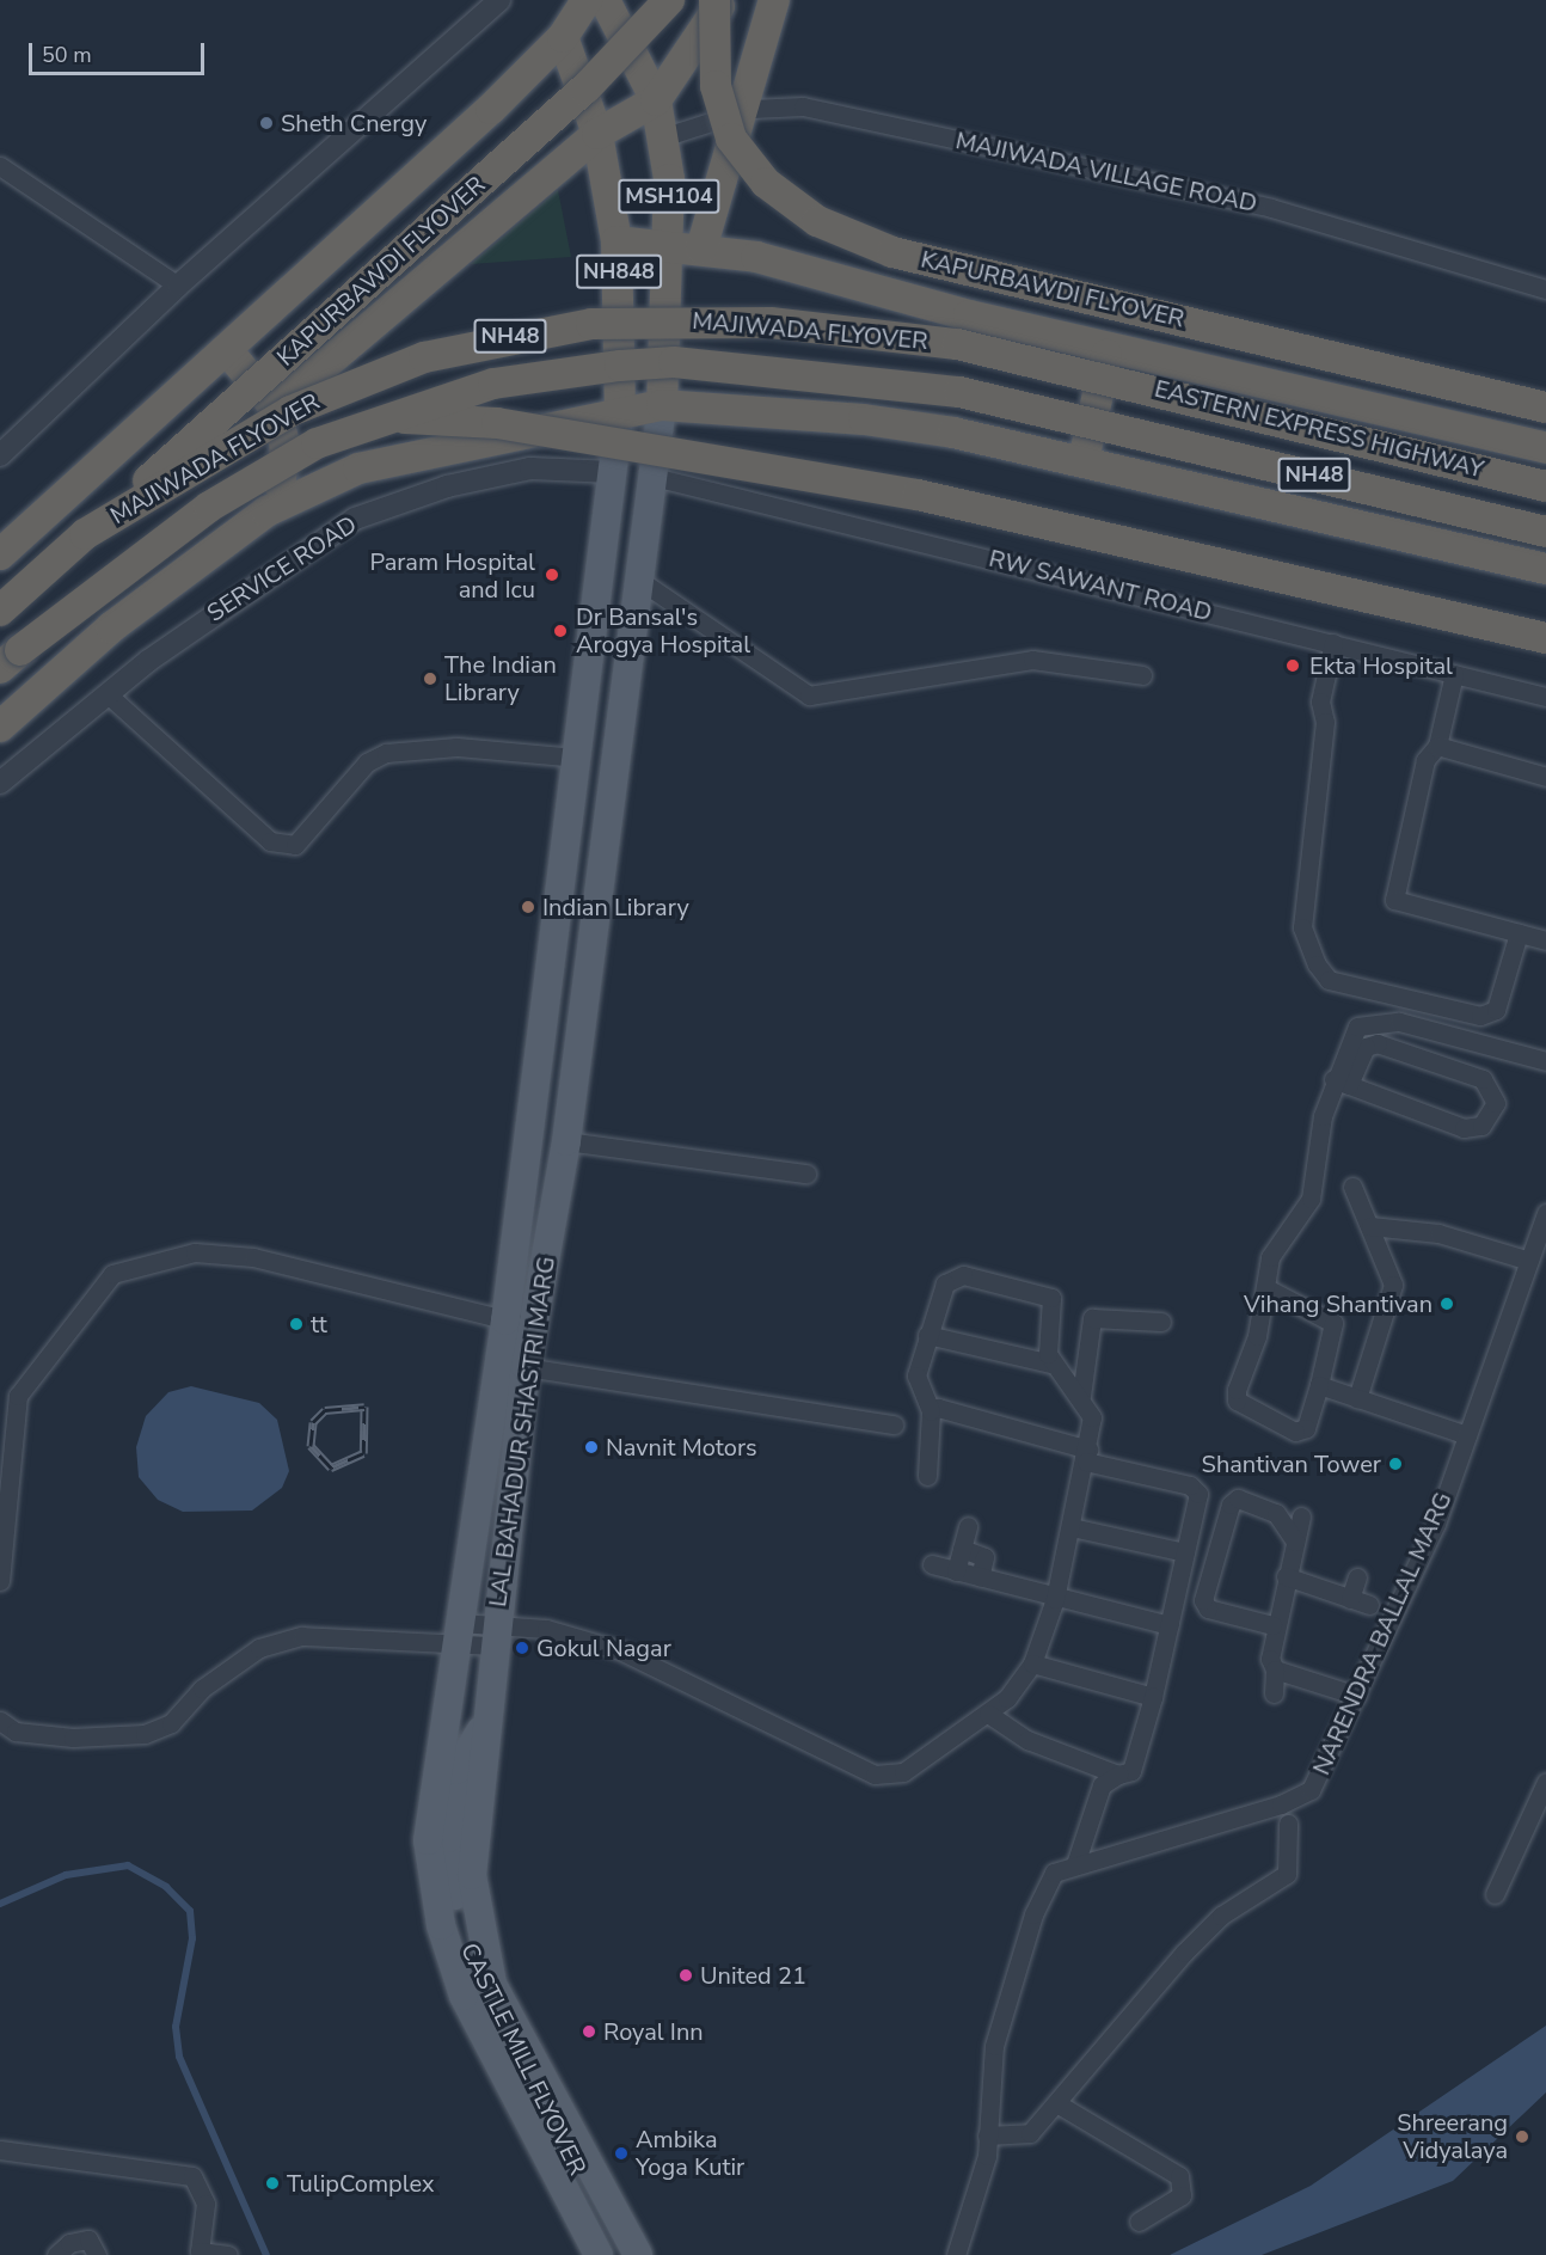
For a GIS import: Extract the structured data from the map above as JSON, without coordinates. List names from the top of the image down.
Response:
{
  "streets": {
    "highway": [
      "MSH104",
      "KAPURBAWDI FLYOVER",
      "NH848",
      "MAJIWADA FLYOVER",
      "NH48",
      "EASTERN EXPRESS HIGHWAY"
    ],
    "main road": ["LAL BAHADUR SHASTRI MARG", "CASTLE MILL FLYOVER"],
    "street": [
      "MAJIWADA VILLAGE ROAD",
      "SERVICE ROAD",
      "RW SAWANT ROAD",
      "NARENDRA BALLAL MARG"
    ]
  },
  "crossings": [
    ["MAJIWADA VILLAGE ROAD", "MSH104"],
    ["MSH104", "LAL BAHADUR SHASTRI MARG"],
    ["KAPURBAWDI FLYOVER", "MAJIWADA FLYOVER"],
    ["NH848", "LAL BAHADUR SHASTRI MARG"],
    ["MAJIWADA FLYOVER", "EASTERN EXPRESS HIGHWAY"],
    ["SERVICE ROAD", "LAL BAHADUR SHASTRI MARG"],
    ["RW SAWANT ROAD", "LAL BAHADUR SHASTRI MARG"]
  ],
  "places": [
    "Sheth Cnergy",
    "Param Hospital and Icu",
    "Dr Bansal's Arogya Hospital",
    "Ekta Hospital",
    "The Indian Library",
    "Indian Library",
    "Vihang Shantivan",
    "tt",
    "Navnit Motors",
    "Shantivan Tower",
    "Gokul Nagar",
    "United 21",
    "Royal Inn",
    "Shreerang Vidyalaya",
    "Ambika Yoga Kutir",
    "TulipComplex"
  ],
  "scale_bar": "50 m"
}
